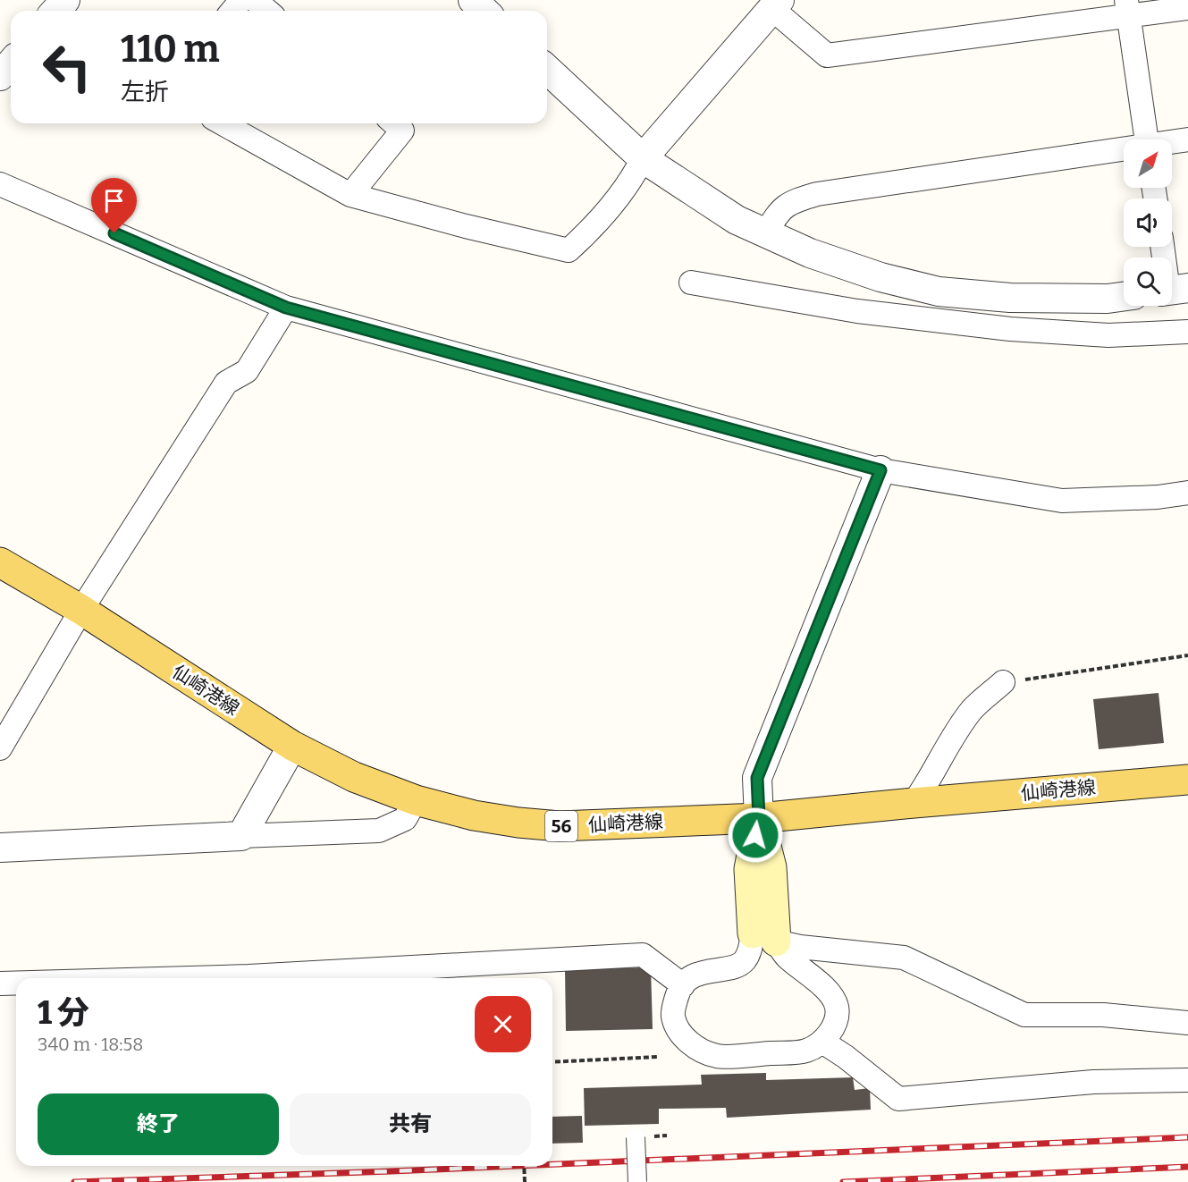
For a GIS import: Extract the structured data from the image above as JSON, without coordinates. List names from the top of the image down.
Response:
{
  "streets": {
    "main road": ["仙崎港線", "56"]
  },
  "north": "top right",
  "page": {
    "turn": ["110 m", "左折"],
    "heading": ["1 分", "340 m · 18:58"],
    "buttons": ["終了", "共有"]
  }
}
